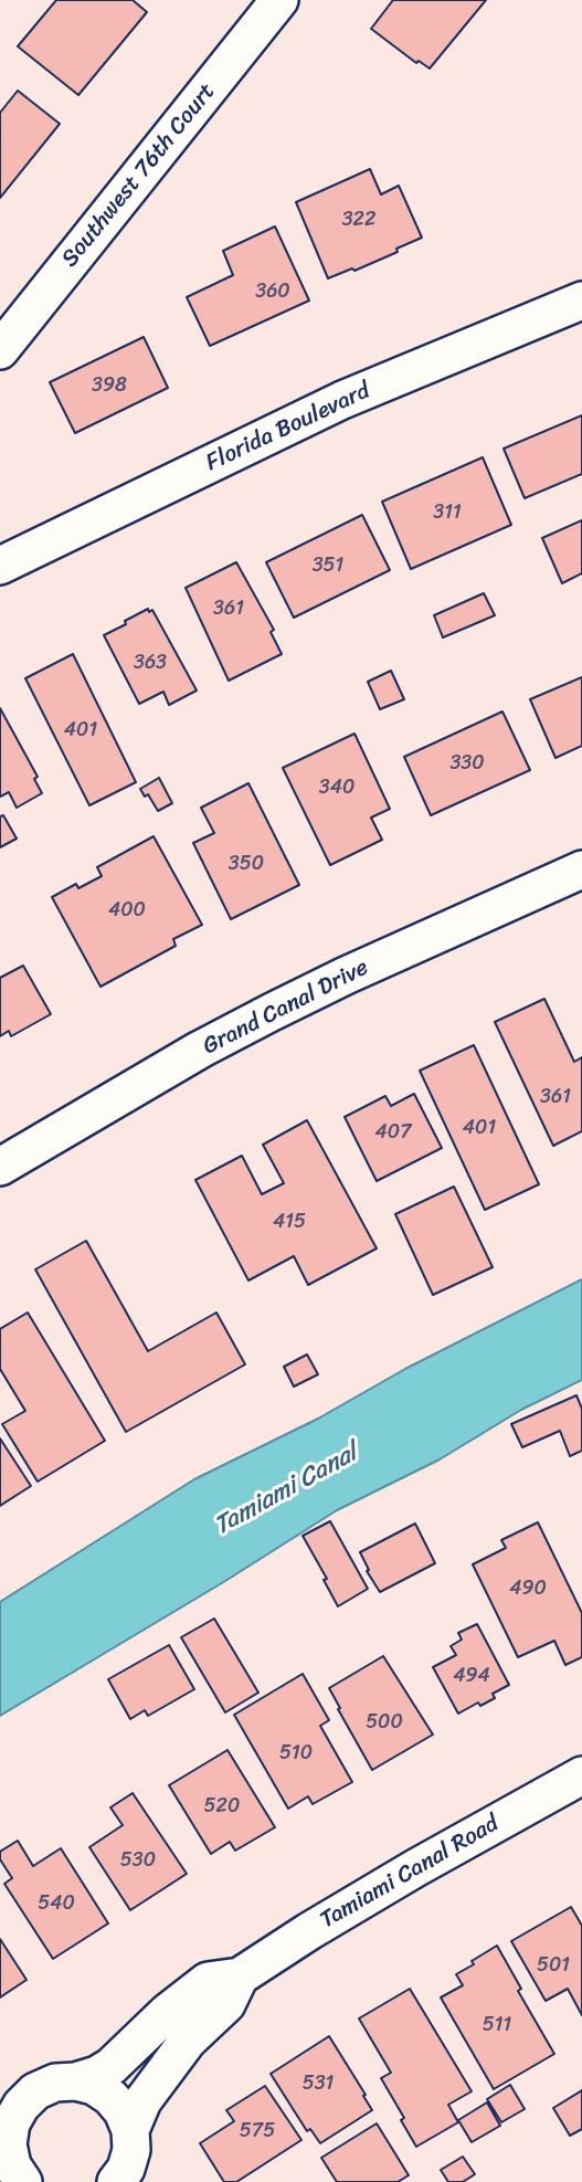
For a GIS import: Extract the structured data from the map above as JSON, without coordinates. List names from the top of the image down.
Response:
{
  "streets": {
    "street": [
      "Southwest 76th Court",
      "Florida Boulevard",
      "Grand Canal Drive",
      "Tamiami Canal Road"
    ]
  },
  "water": ["Tamiami Canal"],
  "house_numbers": [
    "322",
    "360",
    "398",
    "311",
    "351",
    "361",
    "363",
    "401",
    "330",
    "340",
    "350",
    "400",
    "361",
    "401",
    "407",
    "415",
    "490",
    "494",
    "500",
    "510",
    "520",
    "530",
    "540",
    "501",
    "511",
    "531",
    "575"
  ]
}
